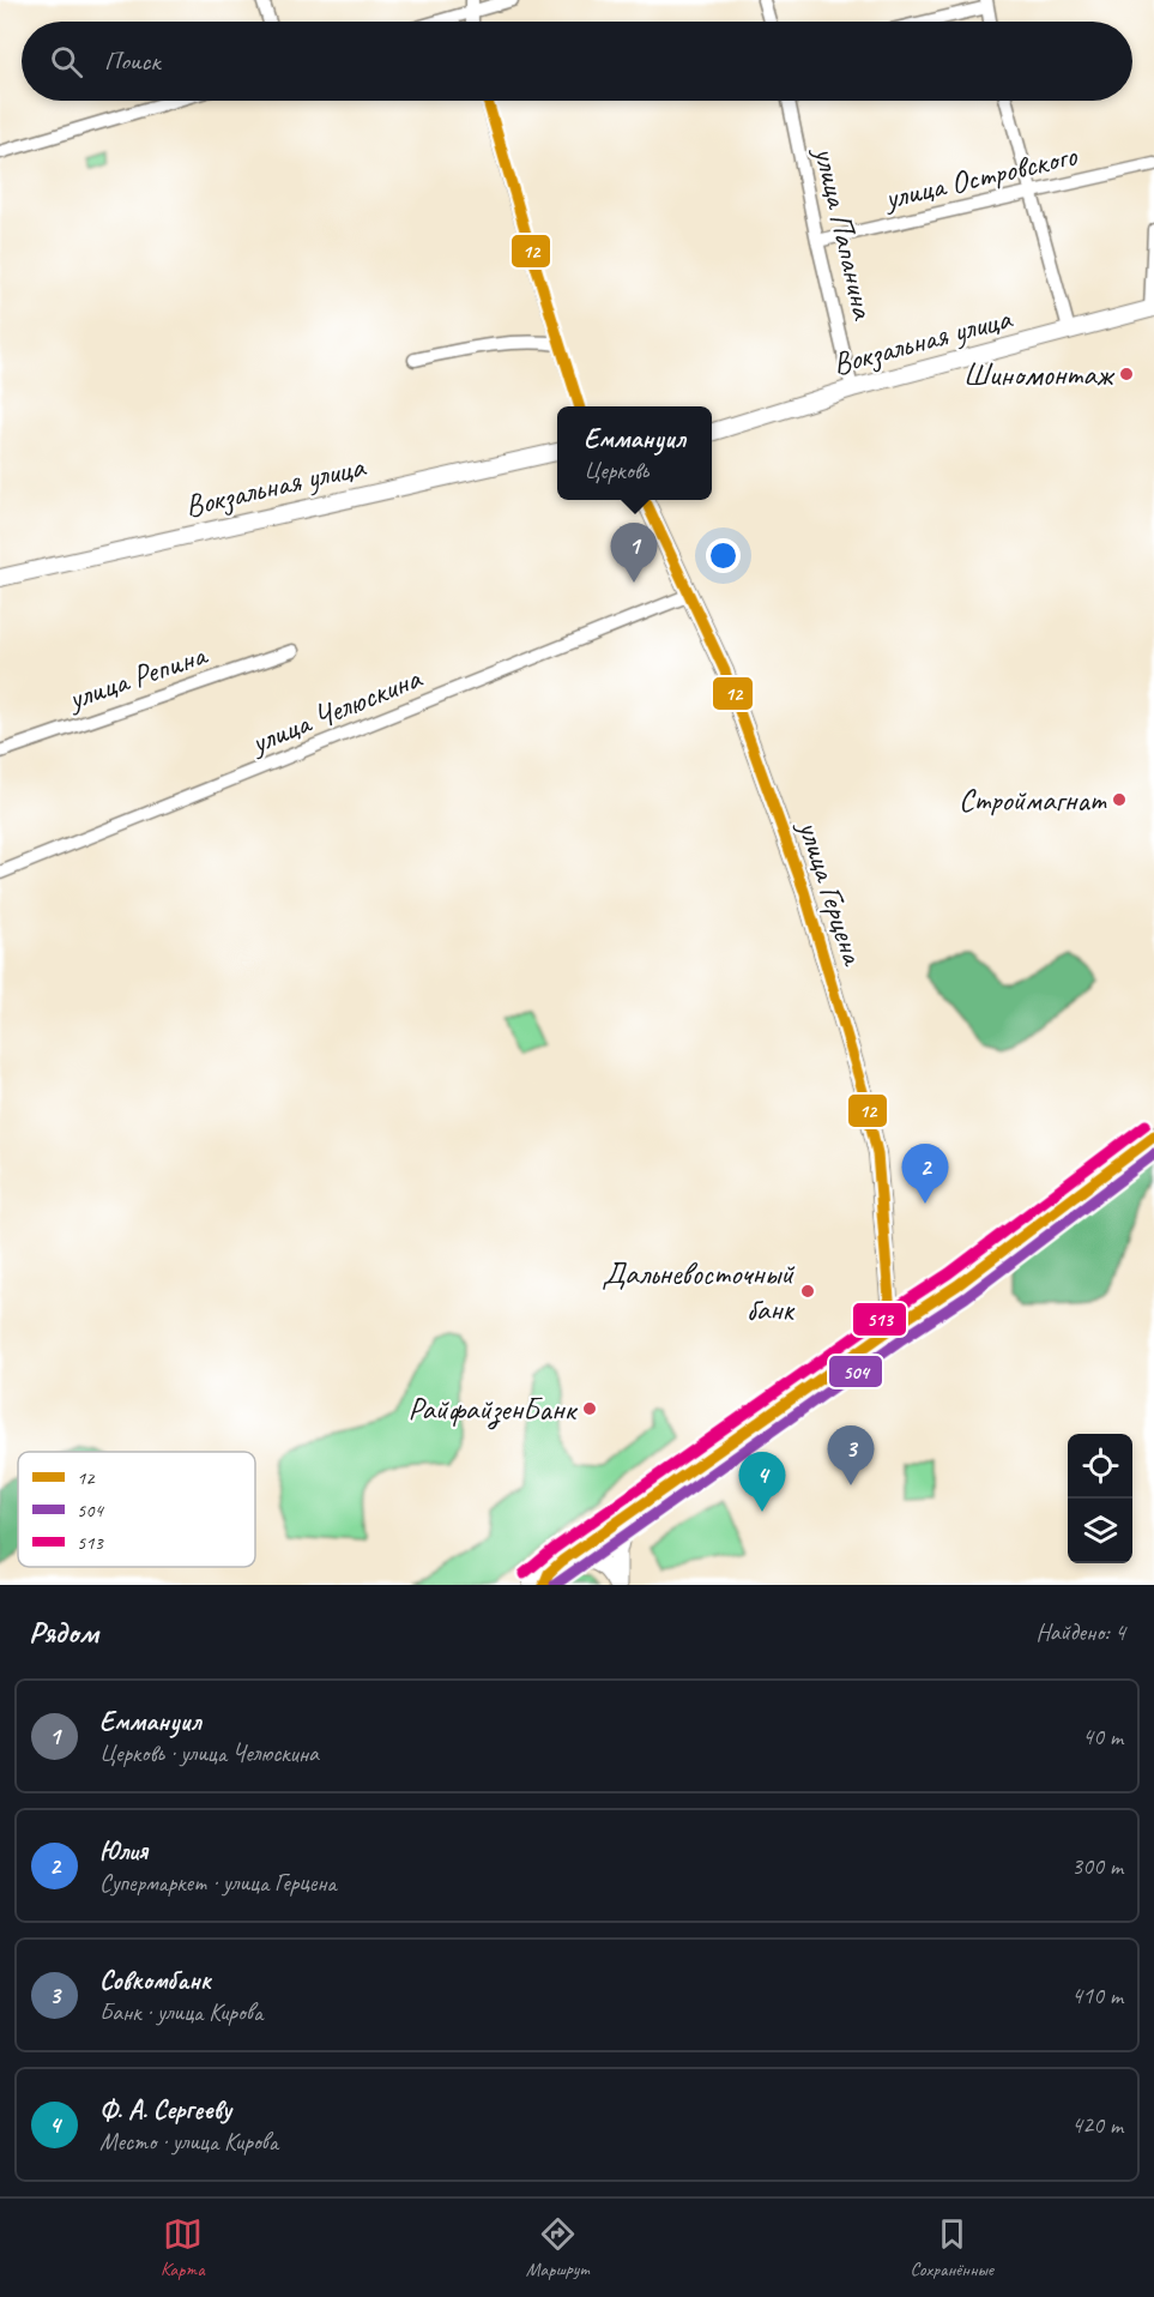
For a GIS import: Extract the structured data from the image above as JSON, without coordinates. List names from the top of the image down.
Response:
{
  "streets": {
    "main road": ["Вокзальная улица", "улица Герцена"],
    "street": [
      "улица Островского",
      "улица Папанина",
      "улица Репина",
      "улица Челюскина"
    ]
  },
  "crossings": [
    ["улица Островского", "улица Папанина"],
    ["улица Папанина", "Вокзальная улица"],
    ["улица Челюскина", "улица Герцена"]
  ],
  "places": [
    "Шиномонтаж",
    "Строймагнат",
    "Дальневосточный банк",
    "РайфайзенБанк"
  ],
  "lines": ["transit line 12", "transit line 513", "transit line 504"],
  "legend": ["12", "504", "513"],
  "page": {
    "search": "Поиск",
    "popup": ["Еммануил", "Церковь"],
    "pins": [
      "1",
      "2",
      "3",
      "4"
    ],
    "heading": ["Рядом", "Найдено: 4"],
    "list": [
      {
        "mark": "1",
        "name": "Еммануил",
        "note": "Церковь · улица Челюскина",
        "value": "40 m"
      },
      {
        "mark": "2",
        "name": "Юлия",
        "note": "Супермаркет · улица Герцена",
        "value": "300 m"
      },
      {
        "mark": "3",
        "name": "Совкомбанк",
        "note": "Банк · улица Кирова",
        "value": "410 m"
      },
      {
        "mark": "4",
        "name": "Ф. А. Сергееву",
        "note": "Место · улица Кирова",
        "value": "420 m"
      }
    ],
    "nav": ["Карта", "Маршрут", "Сохранённые"]
  }
}
